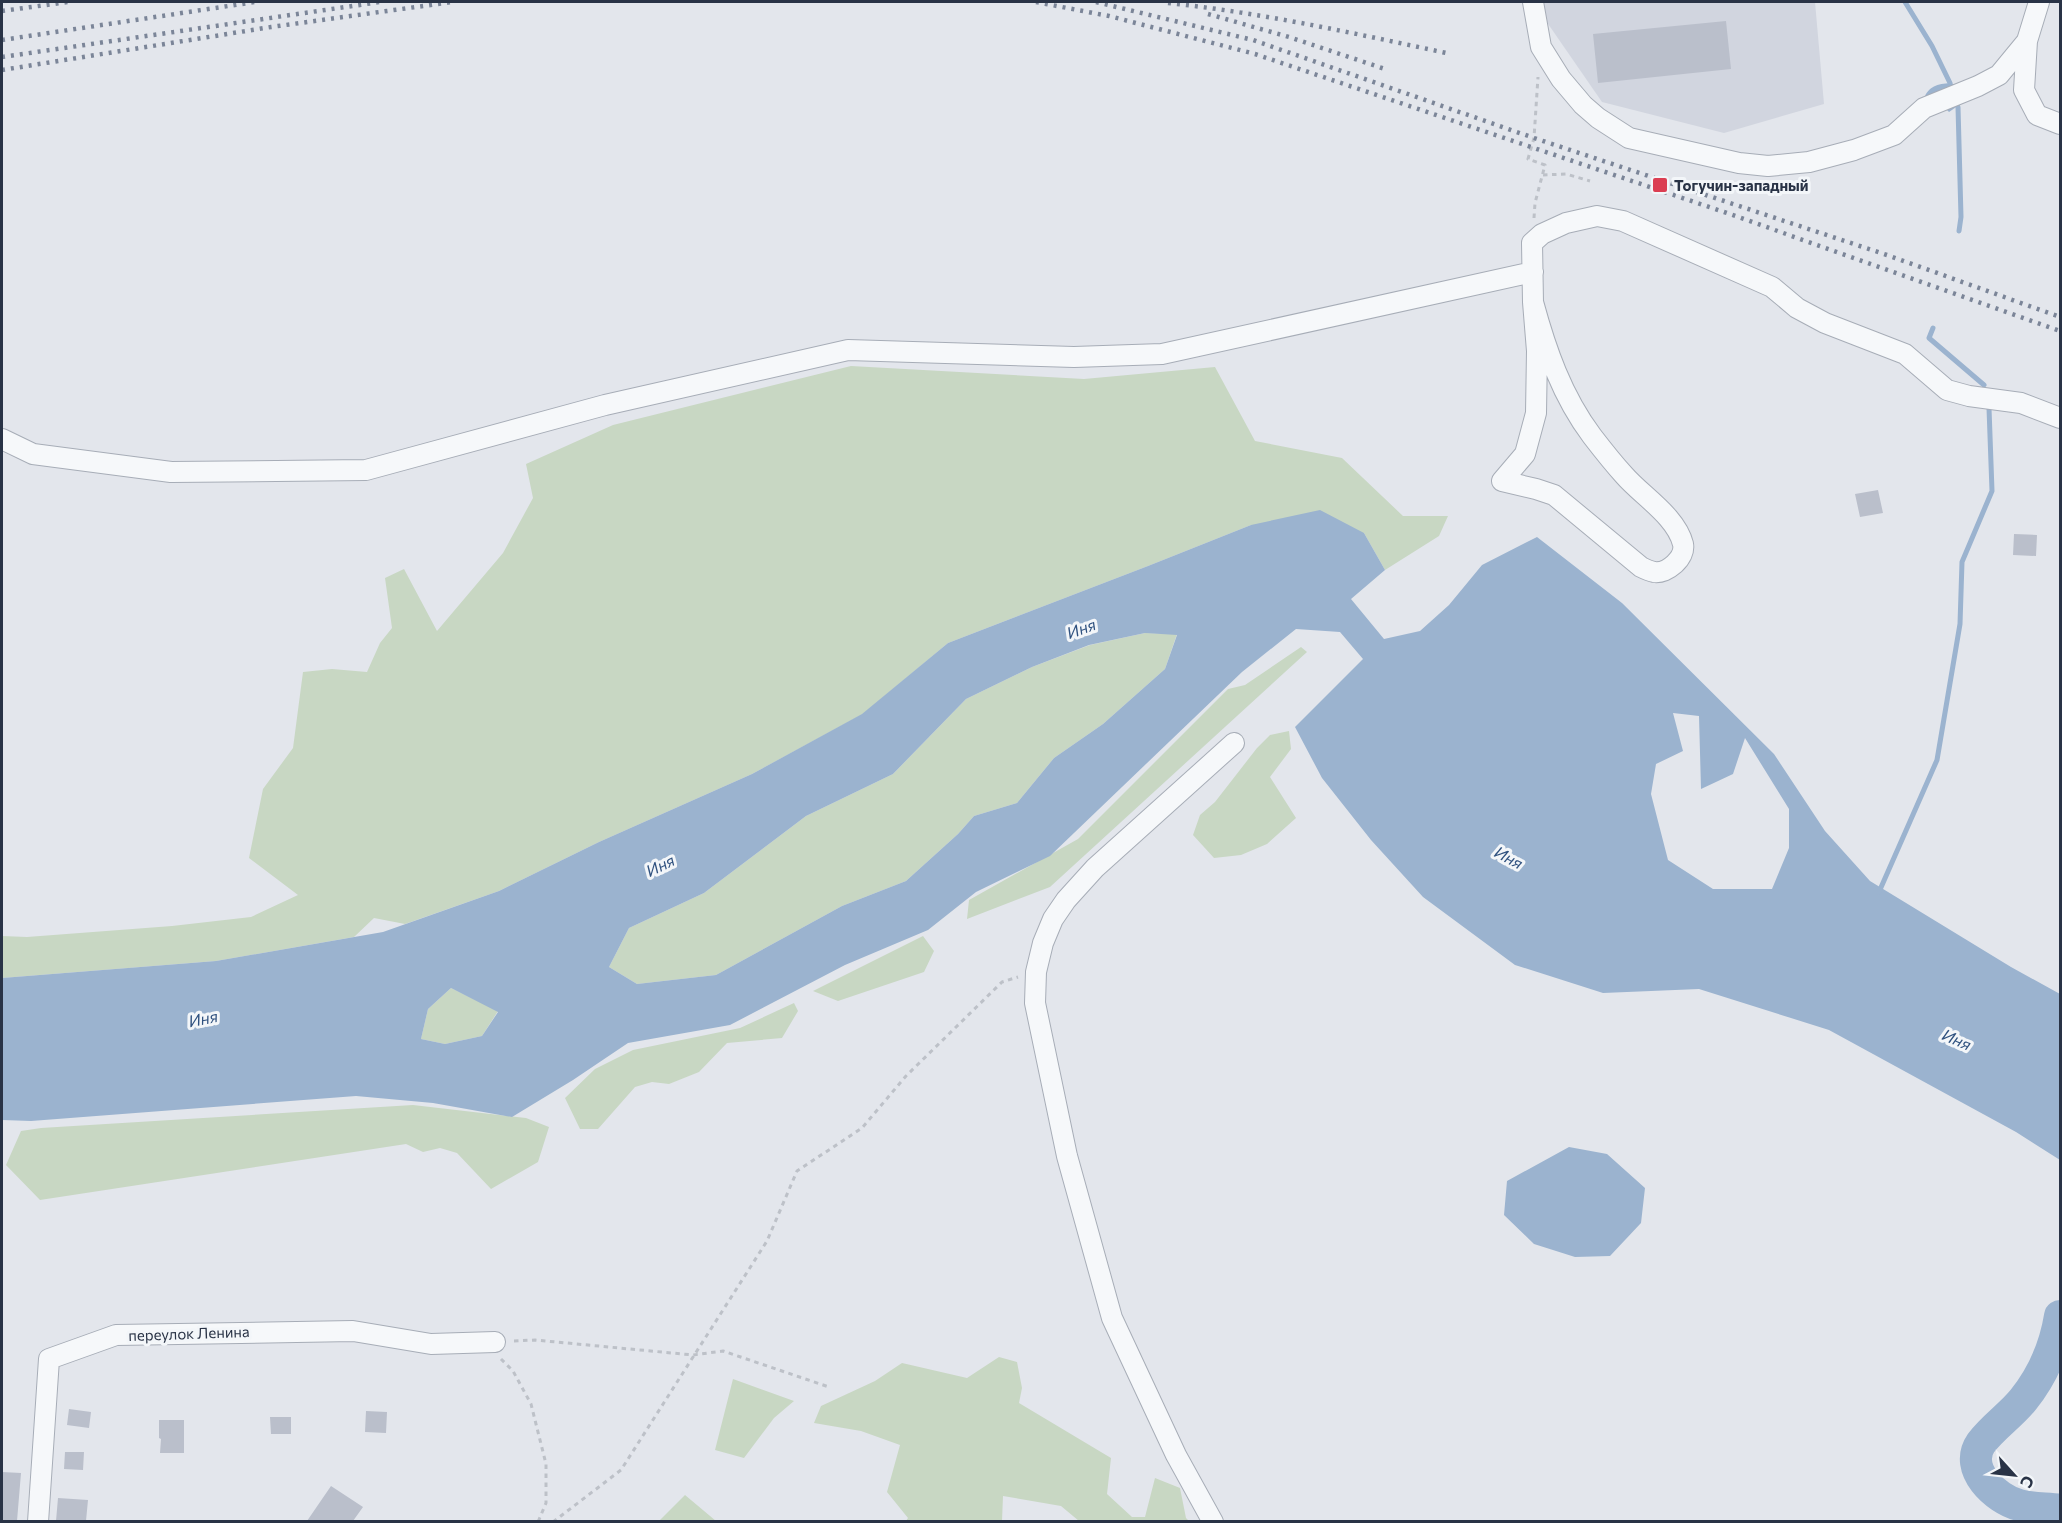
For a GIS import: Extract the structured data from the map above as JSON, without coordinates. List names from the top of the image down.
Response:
{
  "streets": {
    "street": ["переулок Ленина"]
  },
  "water": ["Иня"],
  "places": {
    "transit": ["Тогучин-западный"]
  },
  "north": "bottom right"
}
